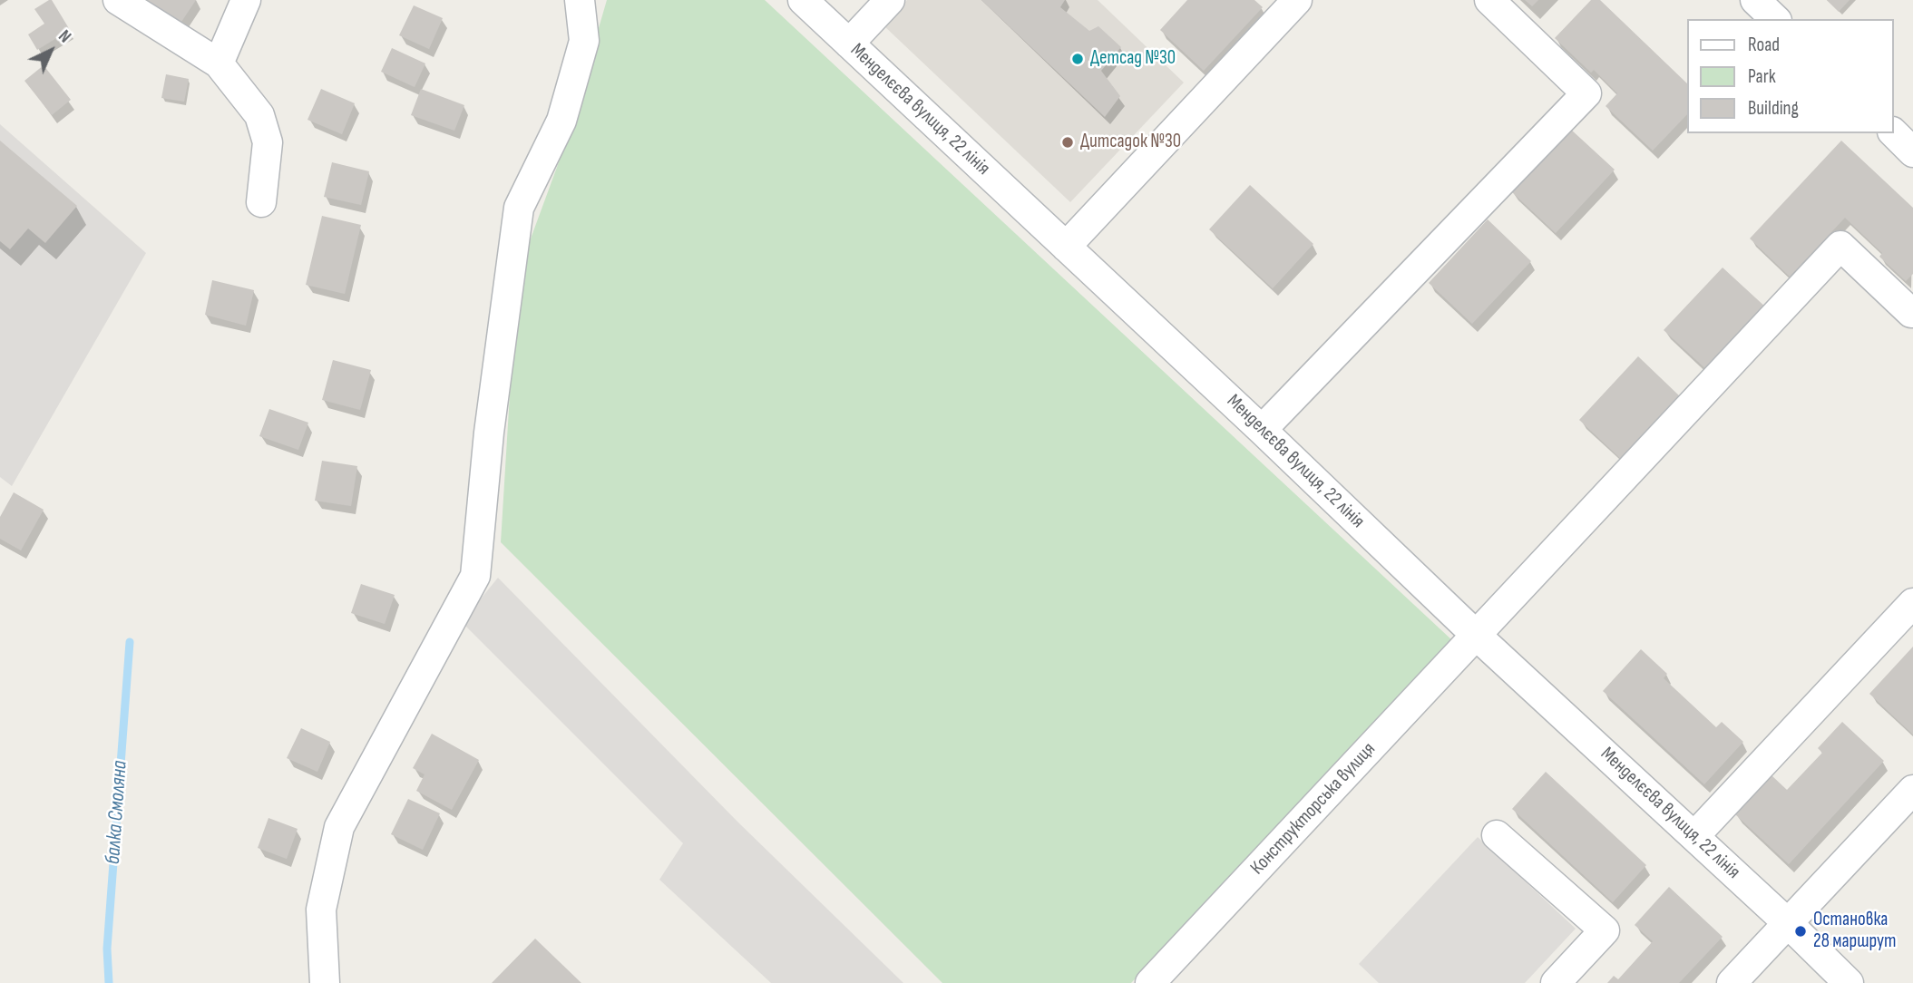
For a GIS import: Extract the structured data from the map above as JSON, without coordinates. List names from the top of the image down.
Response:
{
  "streets": {
    "street": ["Менделєєва вулиця, 22 лінія", "Конструкторська вулиця"]
  },
  "crossings": [
    ["Менделєєва вулиця, 22 лінія", "Конструкторська вулиця"]
  ],
  "water": ["балка Смоляна"],
  "places": ["Детсад №30", "Дитсадок №30", "Остановка 28 маршрут"],
  "legend": ["Road", "Park", "Building"],
  "north": "top right"
}
